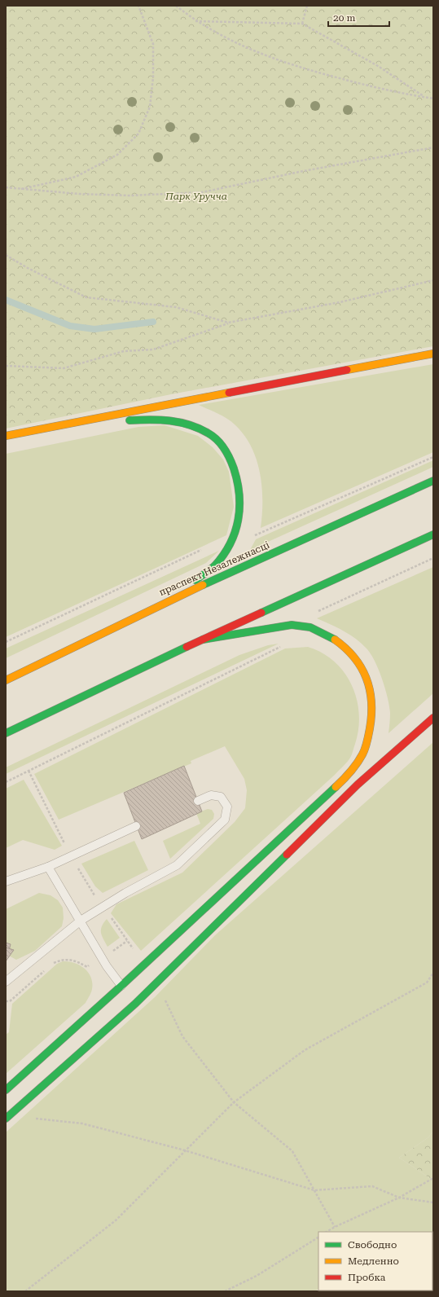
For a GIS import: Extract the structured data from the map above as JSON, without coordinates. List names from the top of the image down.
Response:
{
  "streets": {
    "highway": ["праспект Незалежнасці"]
  },
  "parks": ["Парк Уручча"],
  "legend": ["Свободно", "Медленно", "Пробка"],
  "scale_bar": "20 m"
}
